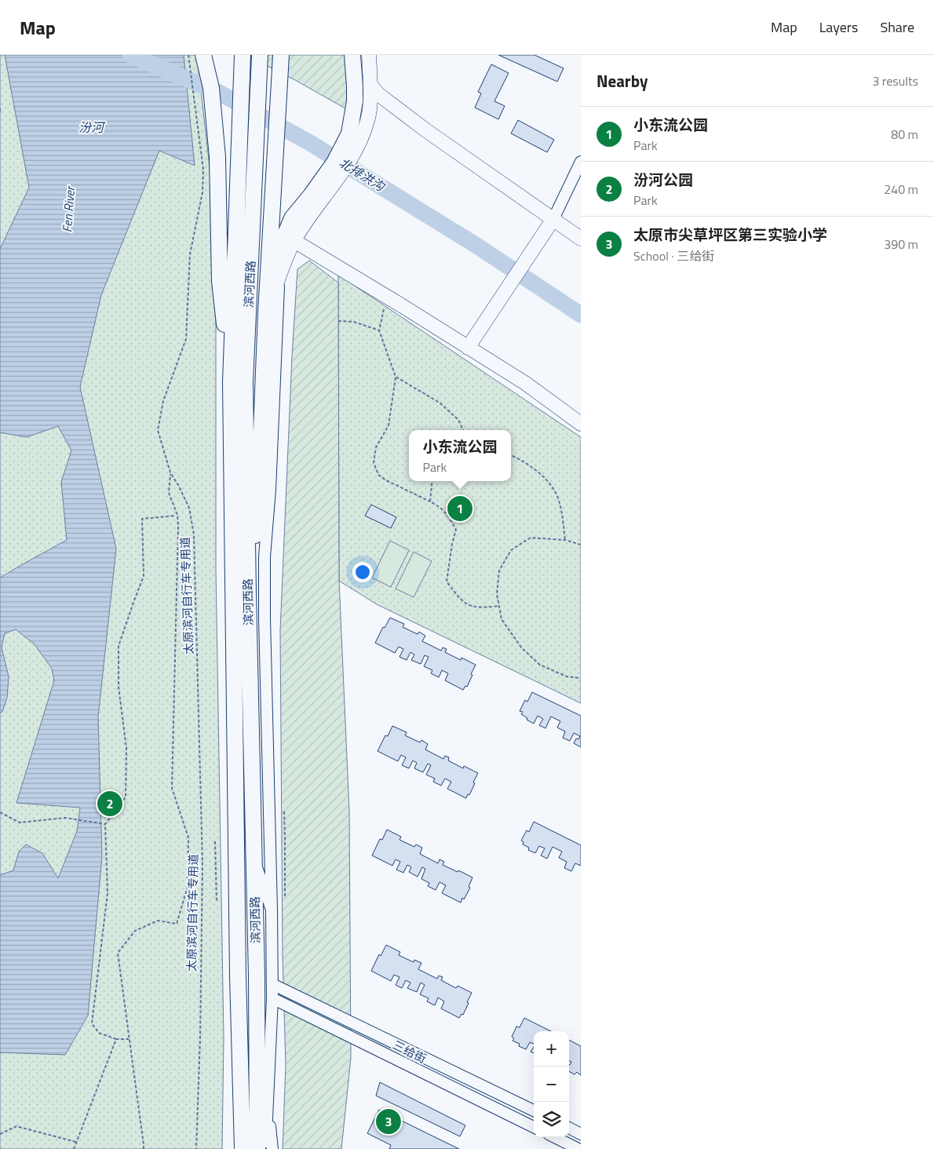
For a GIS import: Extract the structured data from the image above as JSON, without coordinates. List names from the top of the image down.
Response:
{
  "streets": {
    "highway": ["滨河西路"],
    "street": ["三给街"],
    "path": ["太原滨河自行车专用道"]
  },
  "water": ["汾河", "北排洪沟", "Fen River"],
  "page": {
    "header": "Map",
    "nav": ["Map", "Layers", "Share"],
    "heading": ["Nearby", "3 results"],
    "list": [
      {
        "mark": "1",
        "name": "小东流公园",
        "note": "Park",
        "value": "80 m"
      },
      {
        "mark": "2",
        "name": "汾河公园",
        "note": "Park",
        "value": "240 m"
      },
      {
        "mark": "3",
        "name": "太原市尖草坪区第三实验小学",
        "note": "School · 三给街",
        "value": "390 m"
      }
    ],
    "popup": ["小东流公园", "Park"],
    "pins": ["1", "2", "3"],
    "map_buttons": ["+", "−"]
  }
}
